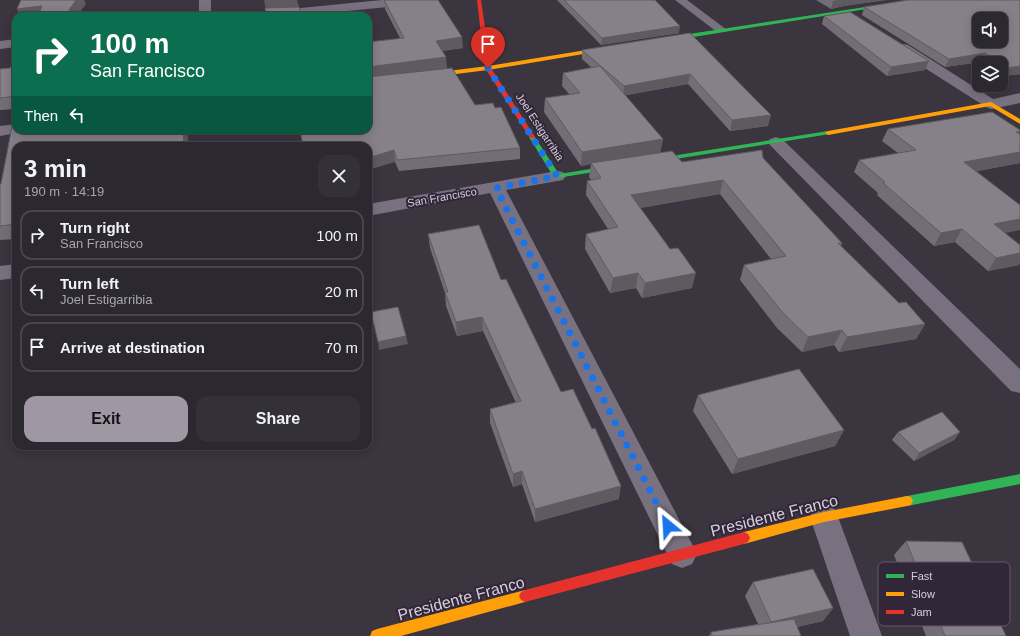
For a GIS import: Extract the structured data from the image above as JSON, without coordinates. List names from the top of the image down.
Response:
{
  "streets": {
    "street": ["Joel Estigarribia", "San Francisco", "Presidente Franco"]
  },
  "crossings": [
    ["Joel Estigarribia", "San Francisco"]
  ],
  "legend": ["Fast", "Slow", "Jam"],
  "page": {
    "turn": ["100 m", "San Francisco"],
    "then": "Then",
    "heading": ["3 min", "190 m · 14:19"],
    "list": [
      {
        "name": "Turn right",
        "note": "San Francisco",
        "value": "100 m"
      },
      {
        "name": "Turn left",
        "note": "Joel Estigarribia",
        "value": "20 m"
      },
      {
        "name": "Arrive at destination",
        "value": "70 m"
      }
    ],
    "buttons": ["Exit", "Share"]
  }
}
